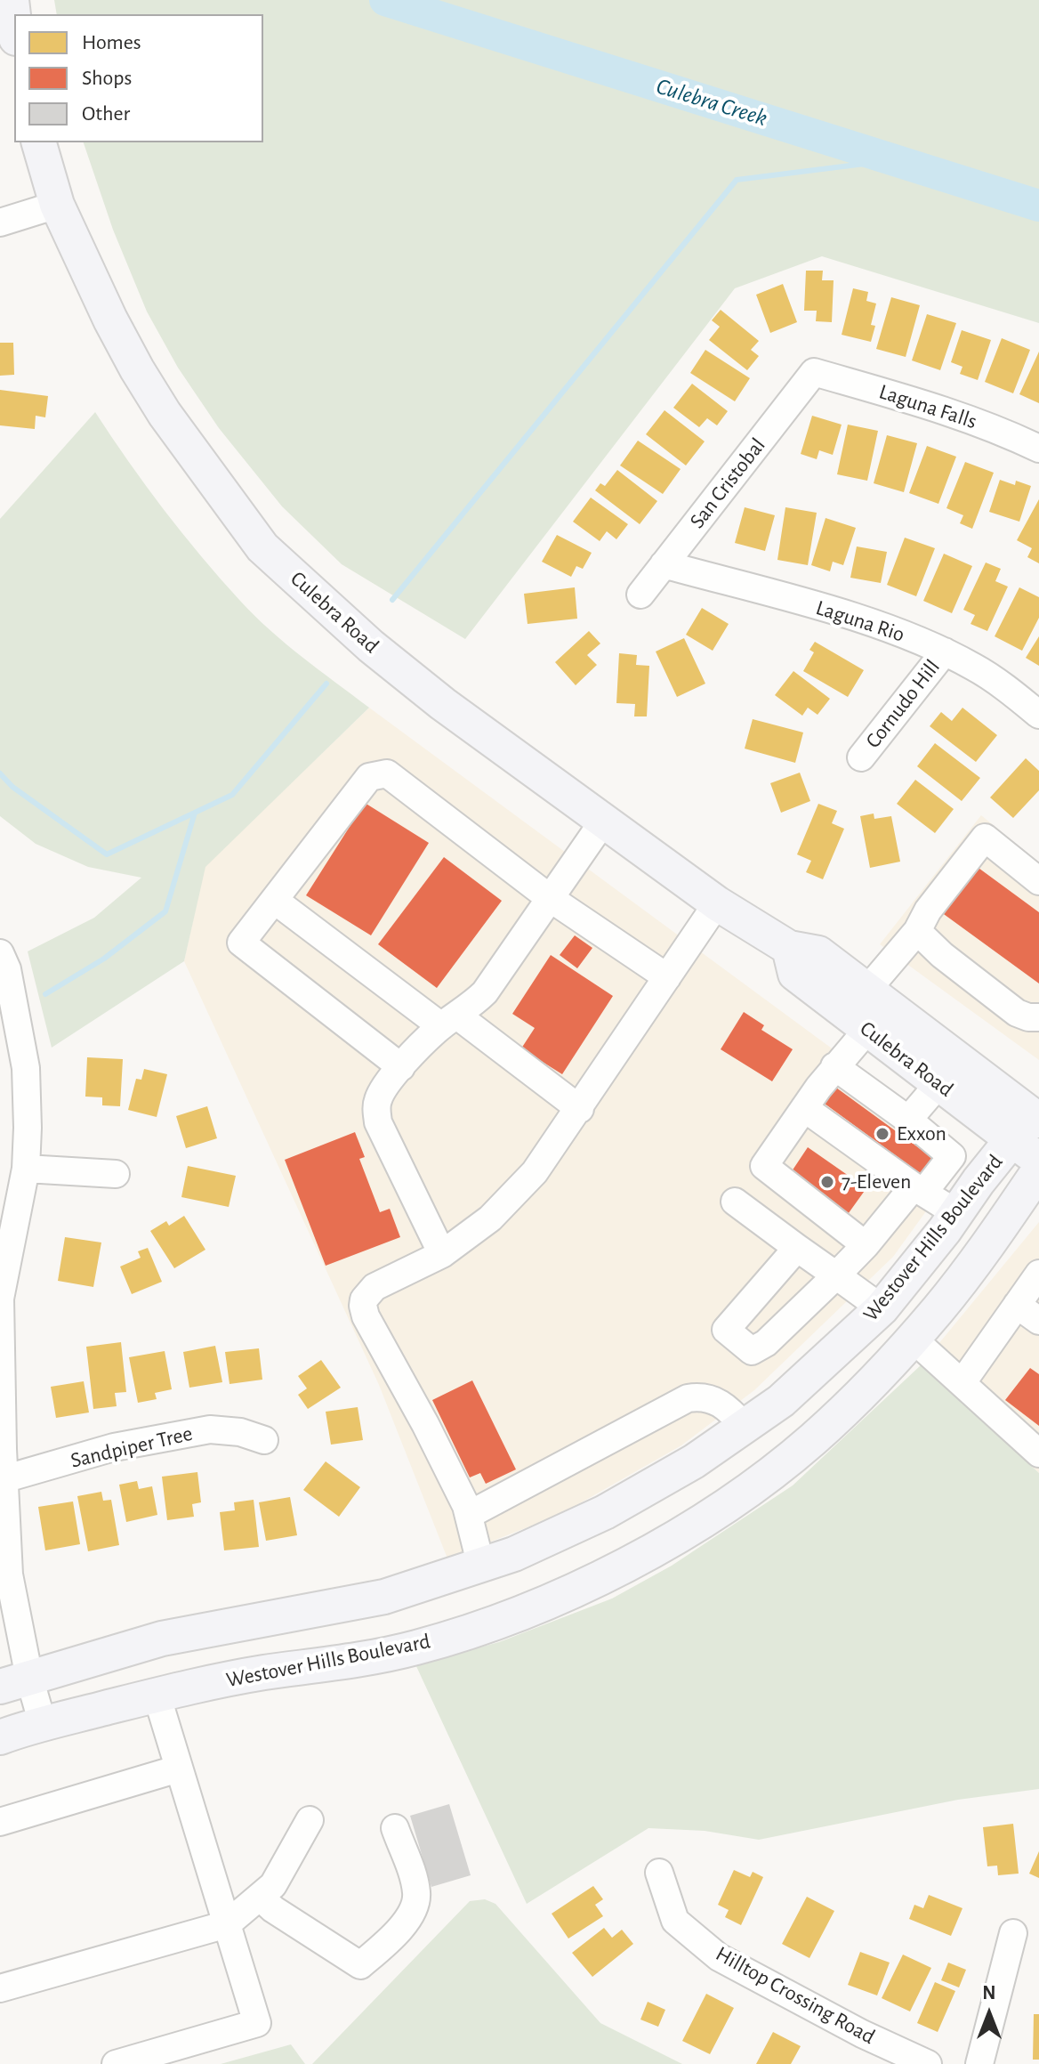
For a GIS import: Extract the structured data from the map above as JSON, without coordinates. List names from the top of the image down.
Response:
{
  "streets": {
    "main road": ["Culebra Road", "Westover Hills Boulevard"],
    "street": [
      "Laguna Falls",
      "San Cristobal",
      "Laguna Rio",
      "Cornudo Hill",
      "Sandpiper Tree",
      "Hilltop Crossing Road"
    ]
  },
  "crossings": [
    ["Laguna Falls", "San Cristobal"],
    ["San Cristobal", "Laguna Rio"],
    ["Culebra Road", "Westover Hills Boulevard"],
    ["Laguna Rio", "Cornudo Hill"]
  ],
  "water": ["Culebra Creek"],
  "places": ["Exxon", "7-Eleven"],
  "legend": ["Homes", "Shops", "Other"],
  "north": "top"
}
